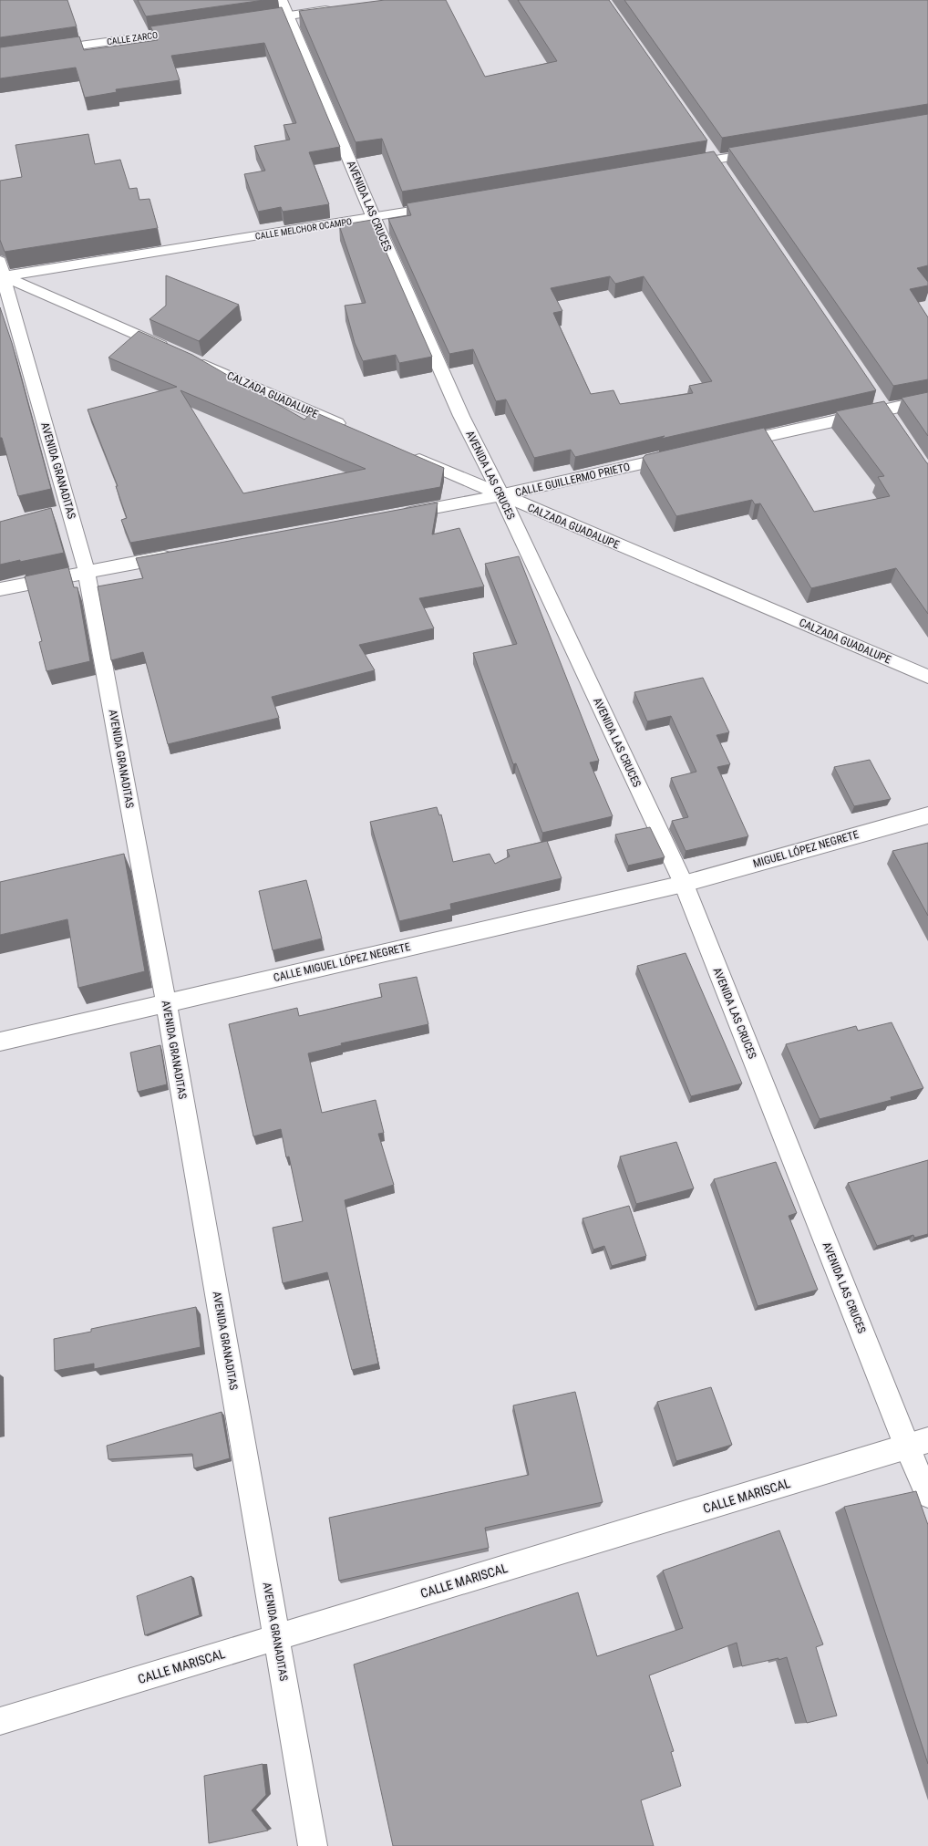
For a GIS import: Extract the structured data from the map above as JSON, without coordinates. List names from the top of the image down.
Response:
{
  "streets": {
    "street": [
      "CALLE ZARCO",
      "AVENIDA LAS CRUCES",
      "CALLE MELCHOR OCAMPO",
      "CALZADA GUADALUPE",
      "AVENIDA GRANADITAS",
      "CALLE GUILLERMO PRIETO",
      "MIGUEL LÓPEZ NEGRETE",
      "CALLE MIGUEL LÓPEZ NEGRETE",
      "CALLE MARISCAL"
    ]
  },
  "crossings": [
    ["AVENIDA LAS CRUCES", "CALLE MELCHOR OCAMPO"],
    ["AVENIDA LAS CRUCES", "CALZADA GUADALUPE"],
    ["AVENIDA LAS CRUCES", "CALLE GUILLERMO PRIETO"],
    ["AVENIDA LAS CRUCES", "MIGUEL LÓPEZ NEGRETE"],
    ["AVENIDA LAS CRUCES", "CALLE MIGUEL LÓPEZ NEGRETE"],
    ["AVENIDA LAS CRUCES", "CALLE MARISCAL"],
    ["CALLE MELCHOR OCAMPO", "CALZADA GUADALUPE"],
    ["CALLE MELCHOR OCAMPO", "AVENIDA GRANADITAS"],
    ["CALZADA GUADALUPE", "AVENIDA GRANADITAS"],
    ["CALZADA GUADALUPE", "CALLE GUILLERMO PRIETO"],
    ["AVENIDA GRANADITAS", "CALLE MIGUEL LÓPEZ NEGRETE"],
    ["AVENIDA GRANADITAS", "CALLE MARISCAL"],
    ["MIGUEL LÓPEZ NEGRETE", "CALLE MIGUEL LÓPEZ NEGRETE"]
  ]
}
